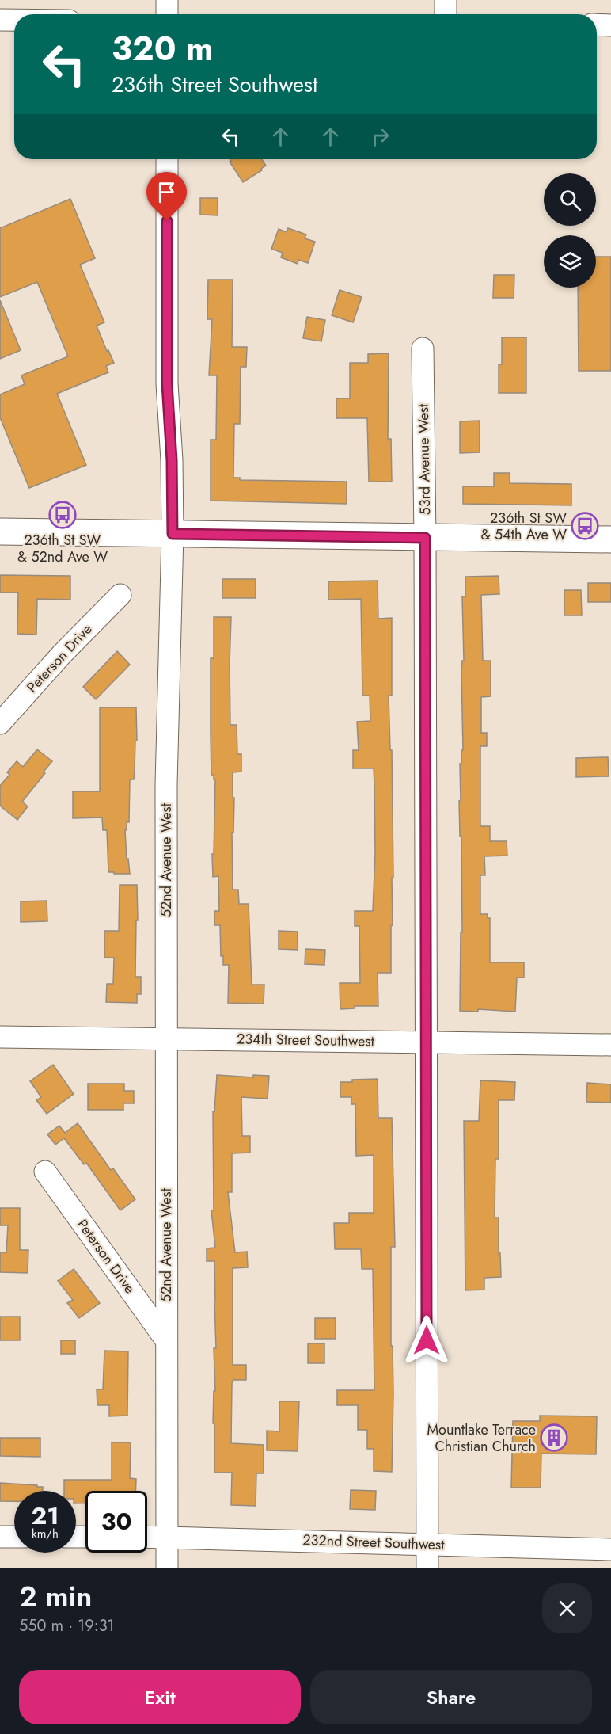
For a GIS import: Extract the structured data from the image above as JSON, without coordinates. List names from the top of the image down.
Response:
{
  "streets": {
    "street": [
      "53rd Avenue West",
      "Peterson Drive",
      "52nd Avenue West",
      "234th Street Southwest",
      "232nd Street Southwest"
    ]
  },
  "crossings": [
    ["53rd Avenue West", "234th Street Southwest"],
    ["53rd Avenue West", "232nd Street Southwest"],
    ["Peterson Drive", "52nd Avenue West"],
    ["52nd Avenue West", "234th Street Southwest"],
    ["52nd Avenue West", "232nd Street Southwest"]
  ],
  "places": {
    "bus stop": ["236th St SW & 52nd Ave W", "236th St SW & 54th Ave W"],
    "building": ["Mountlake Terrace Christian Church"]
  },
  "page": {
    "turn": ["320 m", "236th Street Southwest"],
    "speed": "21 km/h",
    "limit": "30",
    "heading": ["2 min", "550 m · 19:31"],
    "buttons": ["Exit", "Share"]
  }
}
